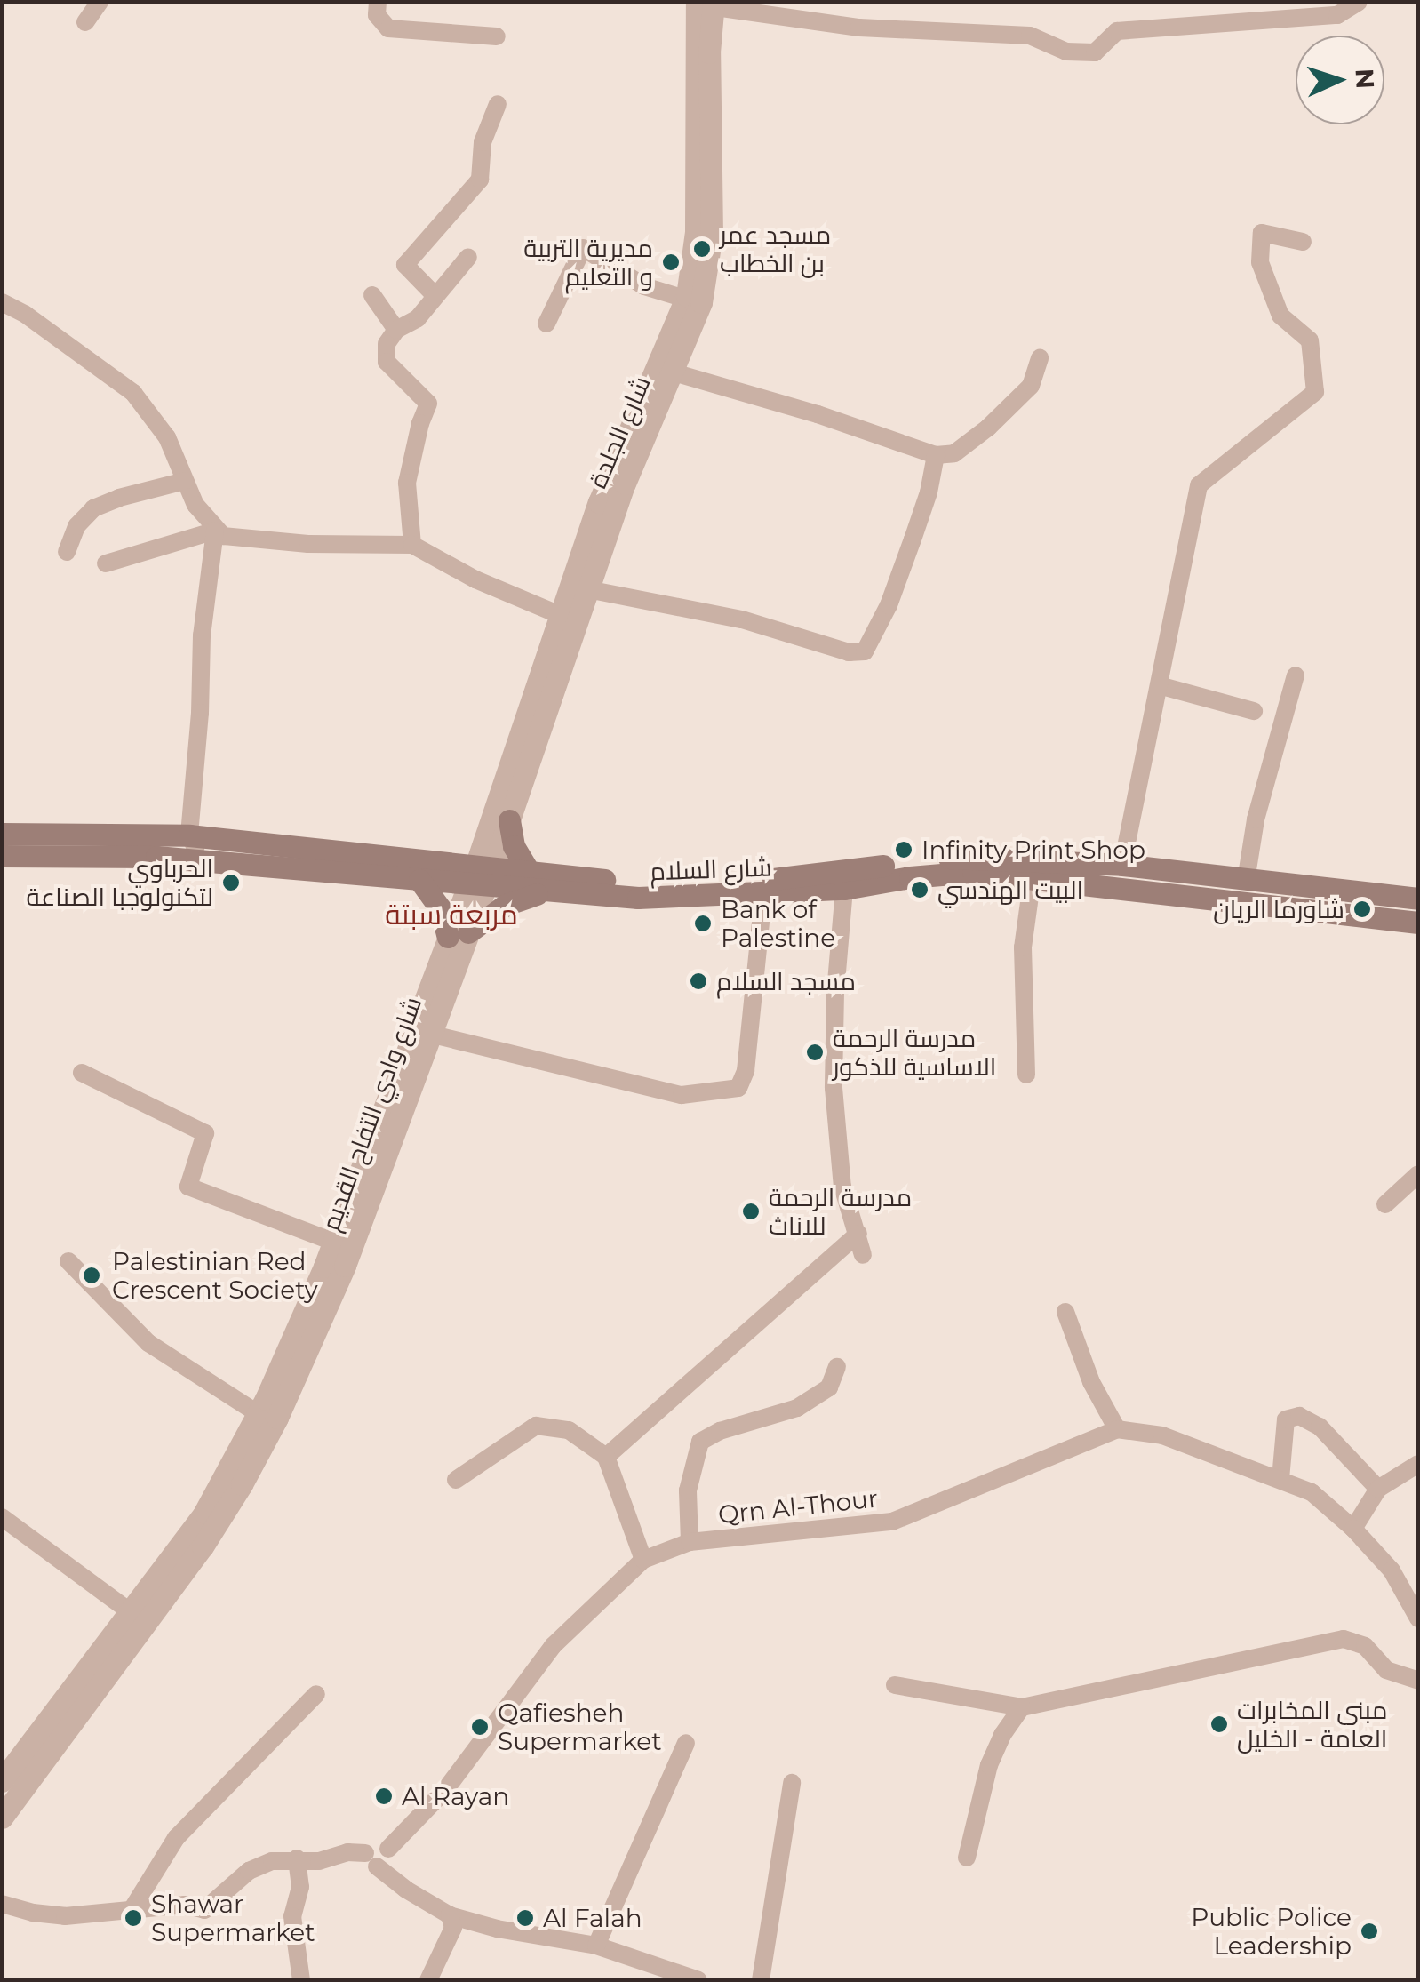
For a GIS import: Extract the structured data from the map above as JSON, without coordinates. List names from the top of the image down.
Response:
{
  "streets": {
    "main road": ["شارع السلام"],
    "street": ["شارع الجلدة", "شارع وادي التفاح القديم", "Qrn Al-Thour"]
  },
  "crossings": [
    ["شارع الجلدة", "شارع السلام"],
    ["شارع الجلدة", "شارع وادي التفاح القديم"],
    ["شارع السلام", "شارع وادي التفاح القديم"]
  ],
  "districts": ["مربعة سبتة"],
  "places": [
    "مسجد عمر بن الخطاب",
    "مديرية التربية و التعليم",
    "Infinity Print Shop",
    "الحرباوي لتكنولوجبا الصناعة",
    "البيت الهندسي",
    "شاورما الريان",
    "Bank of Palestine",
    "مسجد السلام",
    "مدرسة الرحمة الاساسية للذكور",
    "مدرسة الرحمة للاناث",
    "Palestinian Red Crescent Society",
    "مبنى المخابرات العامة - الخليل",
    "Qafiesheh Supermarket",
    "Al Rayan",
    "Shawar Supermarket",
    "Al Falah",
    "Public Police Leadership"
  ],
  "north": "right"
}
